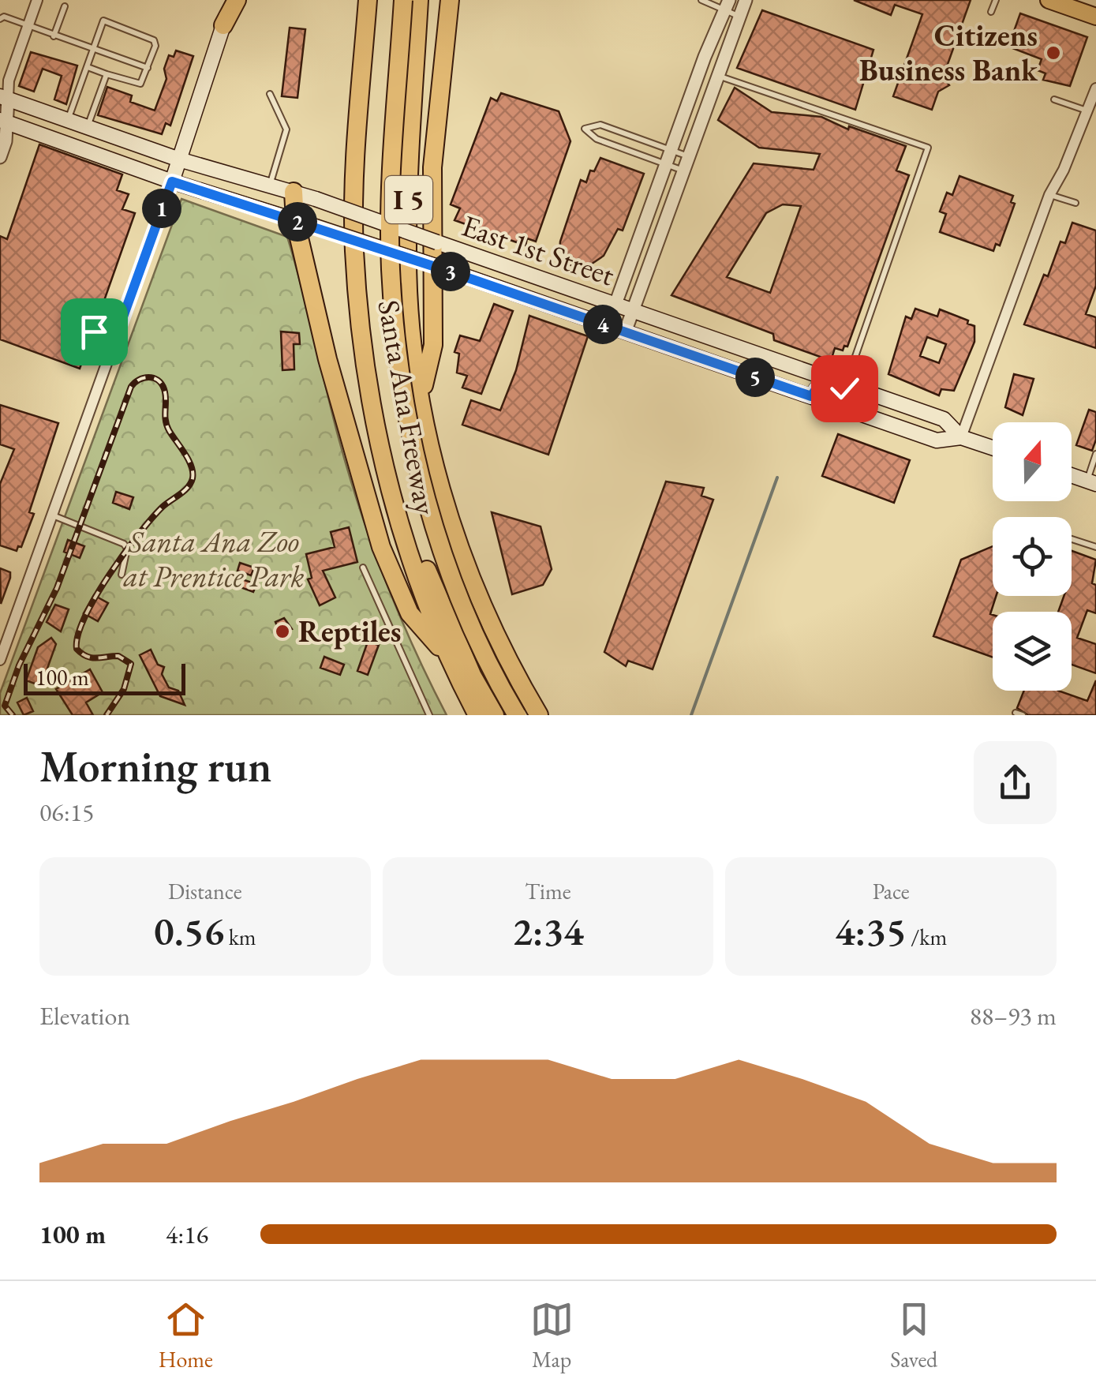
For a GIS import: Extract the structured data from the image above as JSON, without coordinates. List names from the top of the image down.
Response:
{
  "streets": {
    "highway": ["I 5", "Santa Ana Freeway"],
    "main road": ["East 1st Street"]
  },
  "parks": ["Santa Ana Zoo at Prentice Park"],
  "places": ["Citizens Business Bank", "Reptiles"],
  "scale_bar": "100 m",
  "north": "top",
  "page": {
    "pins": [
      "1",
      "2",
      "3",
      "4",
      "5"
    ],
    "scale": "100 m",
    "heading": ["Morning run", "06:15"],
    "stats": [
      ["Distance", "0.56 km"],
      ["Time", "2:34"],
      ["Pace", "4:35 /km"]
    ],
    "chart": ["Elevation", "88–93 m"],
    "list": [
      {
        "name": "100 m",
        "note": "4:16"
      }
    ],
    "tabs": ["Home", "Map", "Saved"]
  }
}
